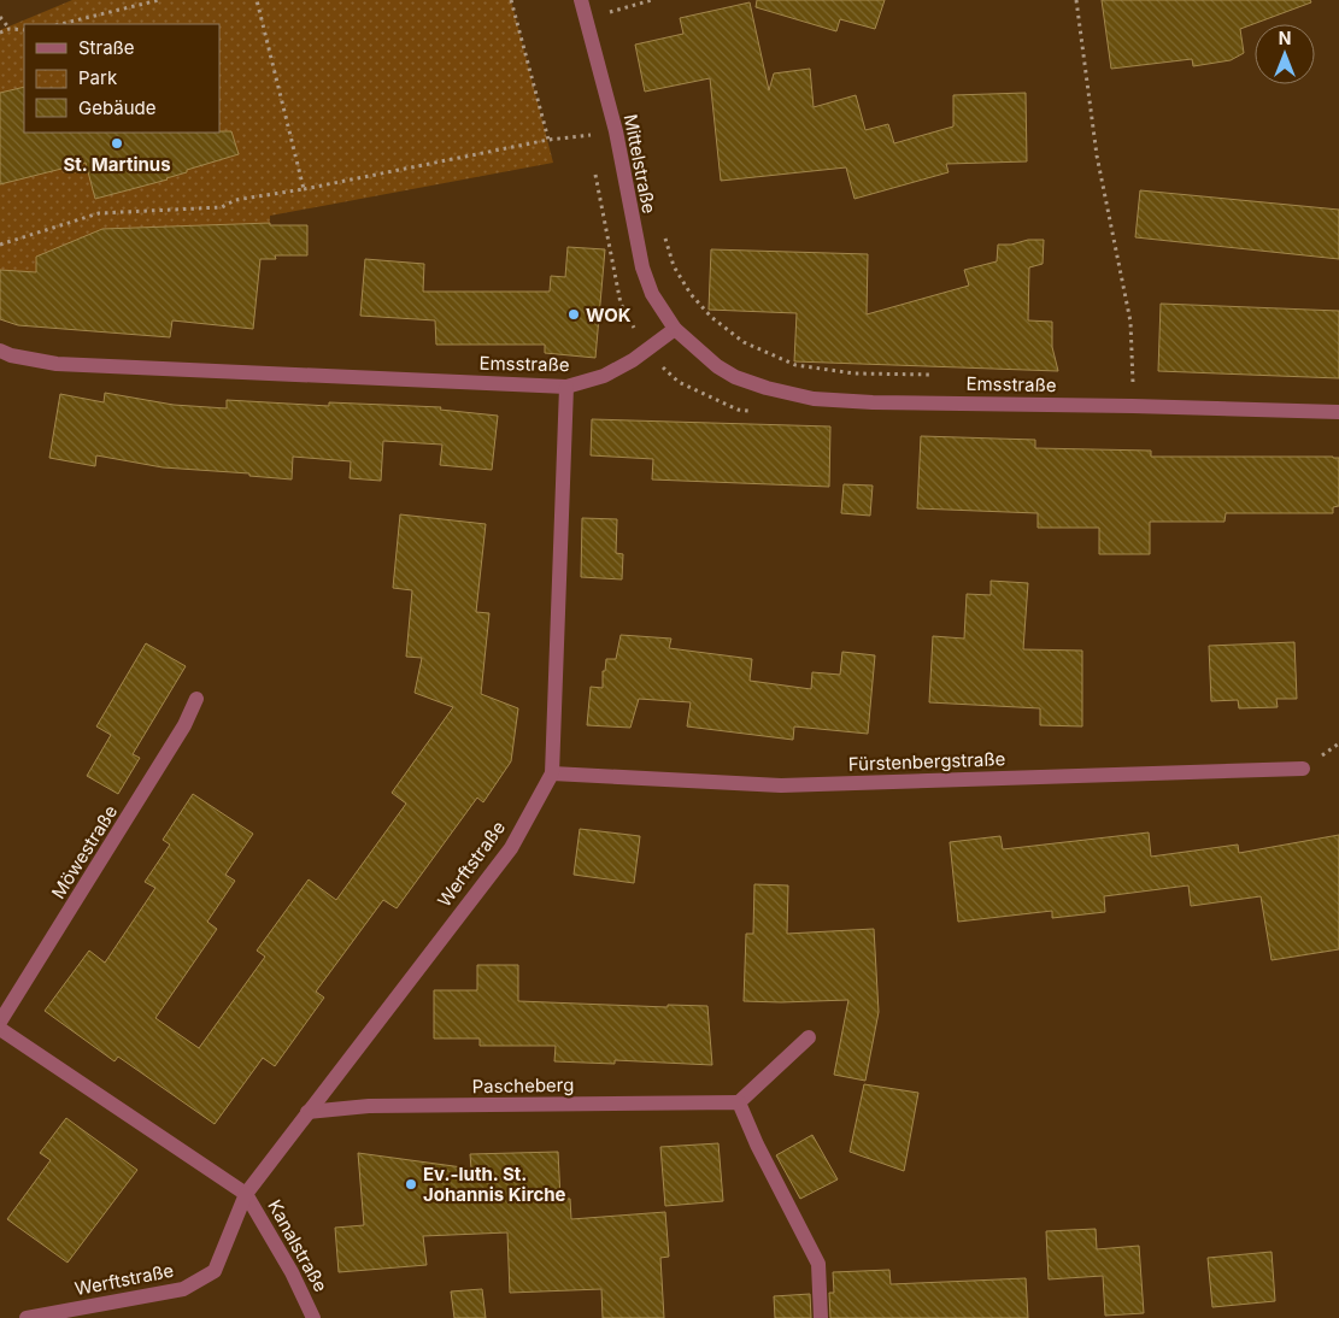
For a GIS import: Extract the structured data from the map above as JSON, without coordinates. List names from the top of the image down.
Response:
{
  "streets": {
    "street": [
      "Mittelstraße",
      "Emsstraße",
      "Fürstenbergstraße",
      "Möwestraße",
      "Werftstraße",
      "Pascheberg",
      "Kanalstraße"
    ]
  },
  "crossings": [
    ["Mittelstraße", "Emsstraße"],
    ["Emsstraße", "Werftstraße"],
    ["Fürstenbergstraße", "Werftstraße"],
    ["Werftstraße", "Pascheberg"],
    ["Werftstraße", "Kanalstraße"]
  ],
  "places": ["St. Martinus", "WOK", "Ev.-luth. St. Johannis Kirche"],
  "legend": ["Straße", "Park", "Gebäude"],
  "north": "top"
}
